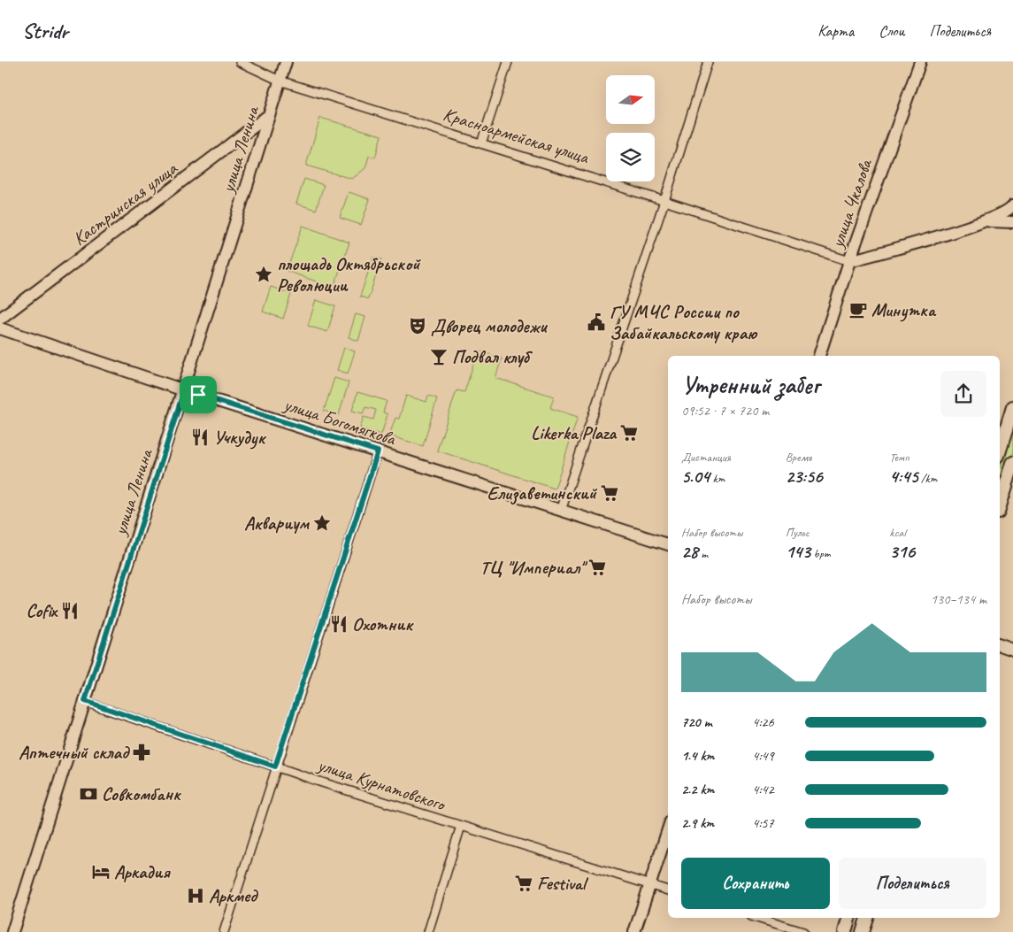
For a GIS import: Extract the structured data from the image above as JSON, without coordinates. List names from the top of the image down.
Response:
{
  "streets": {
    "main road": [
      "улица Ленина",
      "Кастринская улица",
      "улица Чкалова",
      "улица Богомягкова"
    ],
    "street": ["Красноармейская улица", "улица Курнатовского"]
  },
  "crossings": [
    ["Красноармейская улица", "улица Ленина"],
    ["Красноармейская улица", "улица Чкалова"],
    ["улица Ленина", "Кастринская улица"],
    ["улица Ленина", "улица Богомягкова"],
    ["улица Ленина", "улица Курнатовского"]
  ],
  "places": {
    "place": ["площадь Октябрьской Революции", "Аквариум"],
    "cafe": ["Минутка"],
    "public building": ["ГУ МЧС России по Забайкальскому краю"],
    "theatre": ["Дворец молодежи"],
    "bar": ["Подвал клуб"],
    "supermarket": [
      "Likerka Plaza",
      "Елизаветинский",
      "ТЦ \"Империал\"",
      "Festival"
    ],
    "restaurant": ["Учкудук", "Cofix", "Охотник"],
    "pharmacy": ["Аптечный склад"],
    "bank": ["Совкомбанк"],
    "hotel": ["Аркадия"],
    "hospital": ["Аркмед"]
  },
  "north": "right",
  "page": {
    "header": "Stridr",
    "nav": ["Карта", "Слои", "Поделиться"],
    "heading": ["Утренний забег", "09:52 · 7 × 720 m"],
    "stats": [
      ["Дистанция", "5.04 km"],
      ["Время", "23:56"],
      ["Темп", "4:45 /km"],
      ["Набор высоты", "28 m"],
      ["Пульс", "143 bpm"],
      ["kcal", "316"]
    ],
    "chart": ["Набор высоты", "130–134 m"],
    "list": [
      {
        "name": "720 m",
        "note": "4:26"
      },
      {
        "name": "1.4 km",
        "note": "4:49"
      },
      {
        "name": "2.2 km",
        "note": "4:42"
      },
      {
        "name": "2.9 km",
        "note": "4:57"
      }
    ],
    "buttons": ["Сохранить", "Поделиться"]
  }
}
